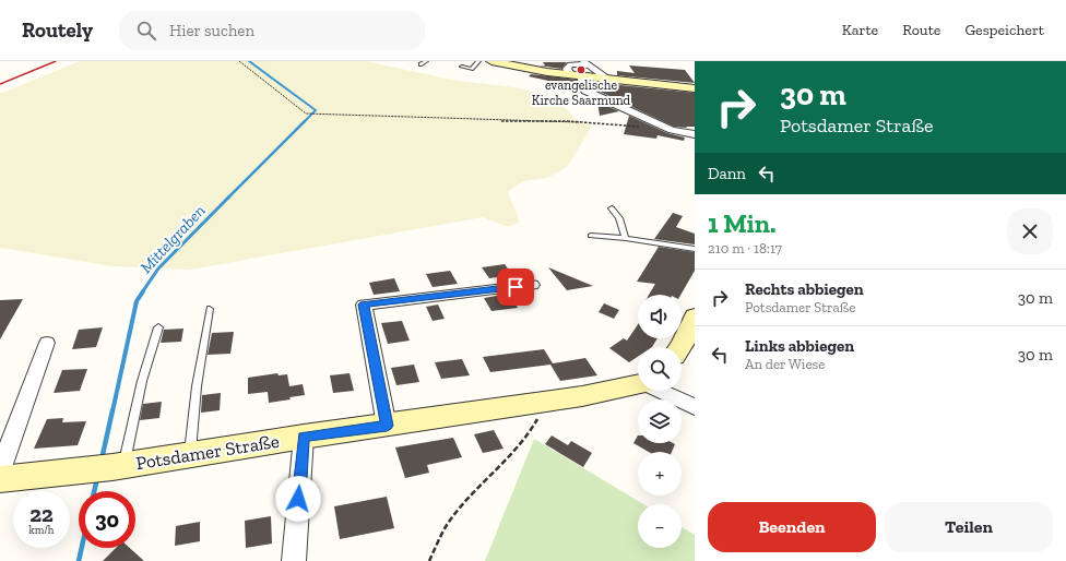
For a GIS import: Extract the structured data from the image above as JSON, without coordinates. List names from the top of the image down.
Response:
{
  "streets": {
    "main road": ["Potsdamer Straße"]
  },
  "water": ["Mittelgraben"],
  "places": ["evangelische Kirche Saarmund"],
  "page": {
    "header": "Routely",
    "search": "Hier suchen",
    "nav": ["Karte", "Route", "Gespeichert"],
    "turn": ["30 m", "Potsdamer Straße"],
    "then": "Dann",
    "heading": ["1 Min.", "210 m · 18:17"],
    "list": [
      {
        "name": "Rechts abbiegen",
        "note": "Potsdamer Straße",
        "value": "30 m"
      },
      {
        "name": "Links abbiegen",
        "note": "An der Wiese",
        "value": "30 m"
      }
    ],
    "map_buttons": ["+", "−"],
    "speed": "22 km/h",
    "limit": "30",
    "buttons": ["Beenden", "Teilen"]
  }
}
